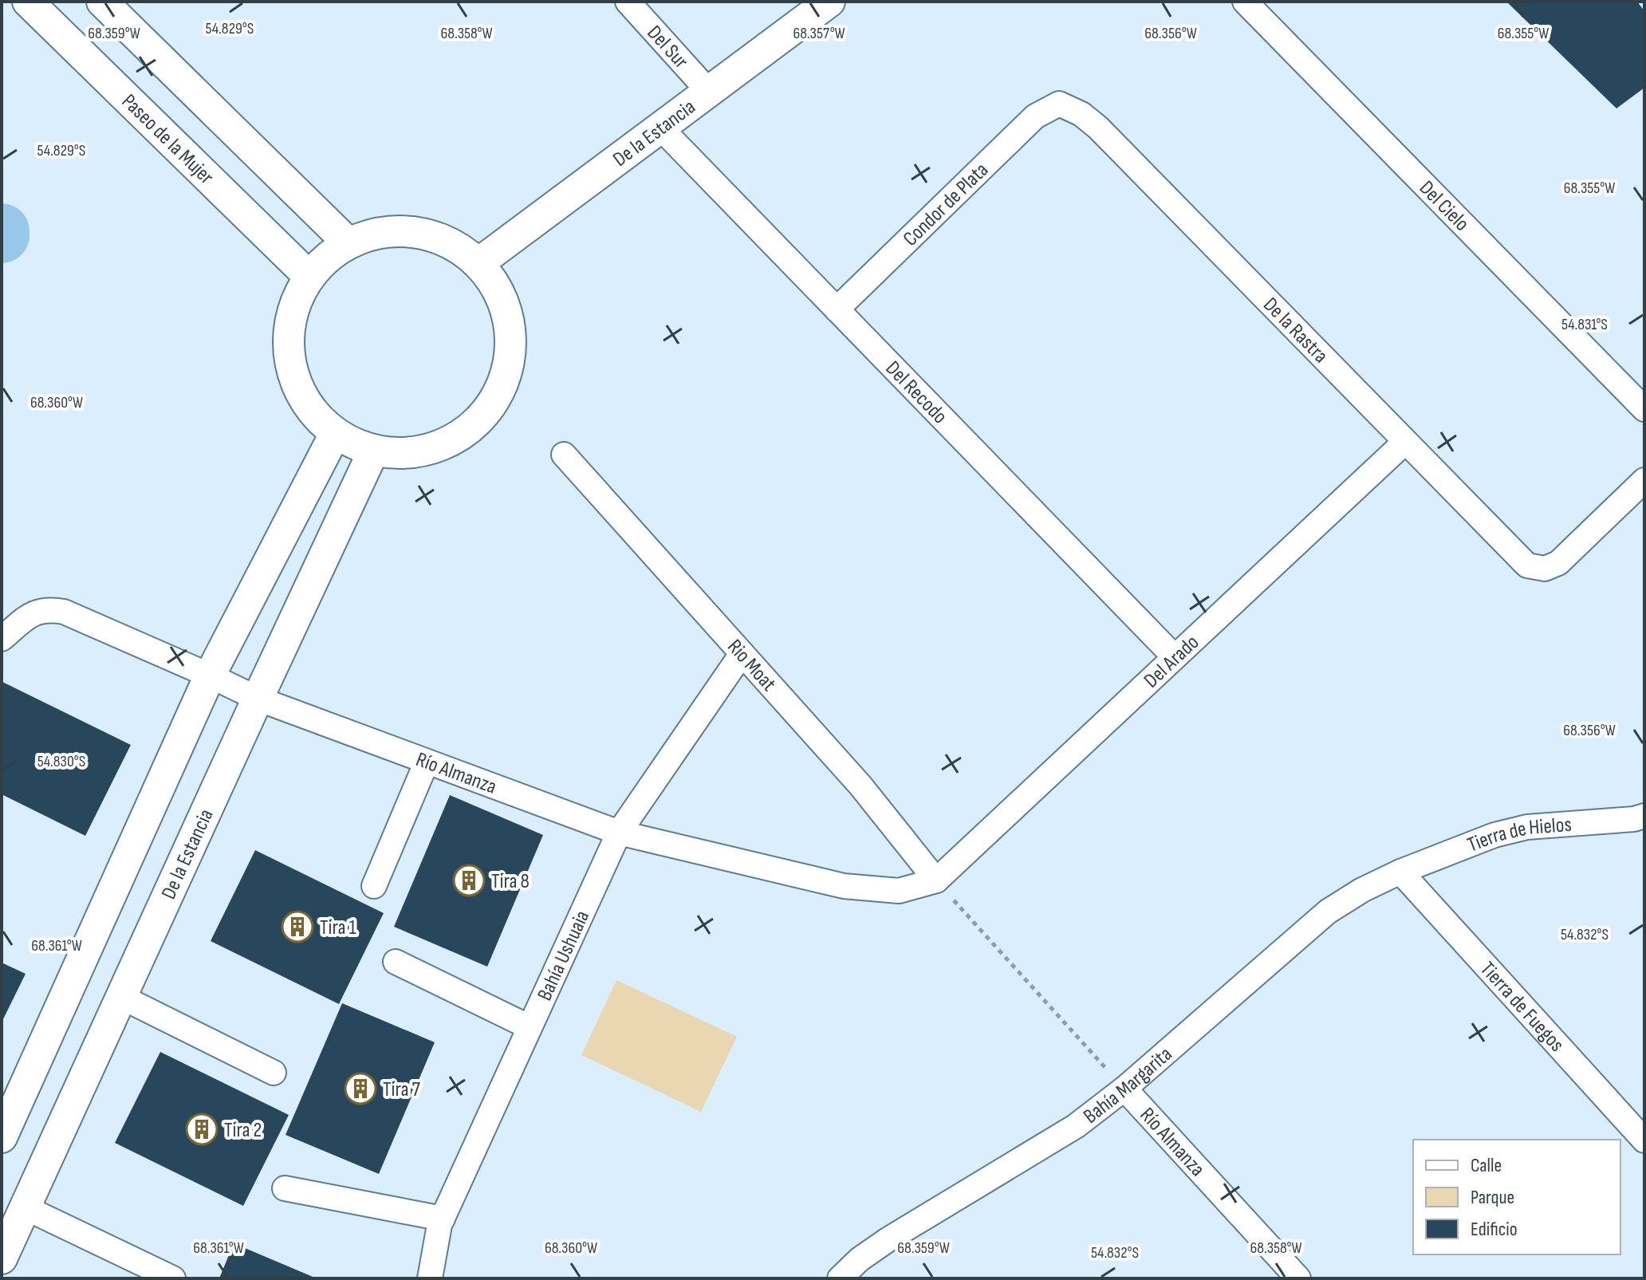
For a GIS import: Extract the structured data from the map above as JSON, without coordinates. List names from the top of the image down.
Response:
{
  "streets": {
    "street": [
      "Del Sur",
      "De la Estancia",
      "Paseo de la Mujer",
      "Condor de Plata",
      "Del Cielo",
      "De la Rastra",
      "Del Recodo",
      "Del Arado",
      "Rio Moat",
      "Río Almanza",
      "Tierra de Hielos",
      "Bahía Ushuaia",
      "Tierra de Fuegos",
      "Bahía Margarita"
    ]
  },
  "crossings": [
    ["Del Sur", "De la Estancia"],
    ["De la Estancia", "Paseo de la Mujer"],
    ["De la Estancia", "Del Recodo"],
    ["De la Estancia", "Río Almanza"],
    ["Condor de Plata", "De la Rastra"],
    ["Condor de Plata", "Del Recodo"],
    ["De la Rastra", "Del Arado"],
    ["Del Recodo", "Del Arado"],
    ["Del Arado", "Rio Moat"],
    ["Del Arado", "Río Almanza"],
    ["Rio Moat", "Río Almanza"],
    ["Rio Moat", "Bahía Ushuaia"],
    ["Río Almanza", "Bahía Ushuaia"],
    ["Río Almanza", "Bahía Margarita"],
    ["Tierra de Hielos", "Tierra de Fuegos"],
    ["Tierra de Hielos", "Bahía Margarita"],
    ["Tierra de Fuegos", "Bahía Margarita"]
  ],
  "places": {
    "building": [
      "Tira 8",
      "Tira 1",
      "Tira 7",
      "Tira 2"
    ]
  },
  "legend": ["Calle", "Parque", "Edificio"],
  "coordinates": [
    "54.829°S",
    "68.359°W",
    "68.358°W",
    "68.357°W",
    "68.356°W",
    "68.355°W",
    "54.831°S",
    "68.360°W",
    "54.830°S",
    "54.832°S",
    "68.361°W"
  ]
}
